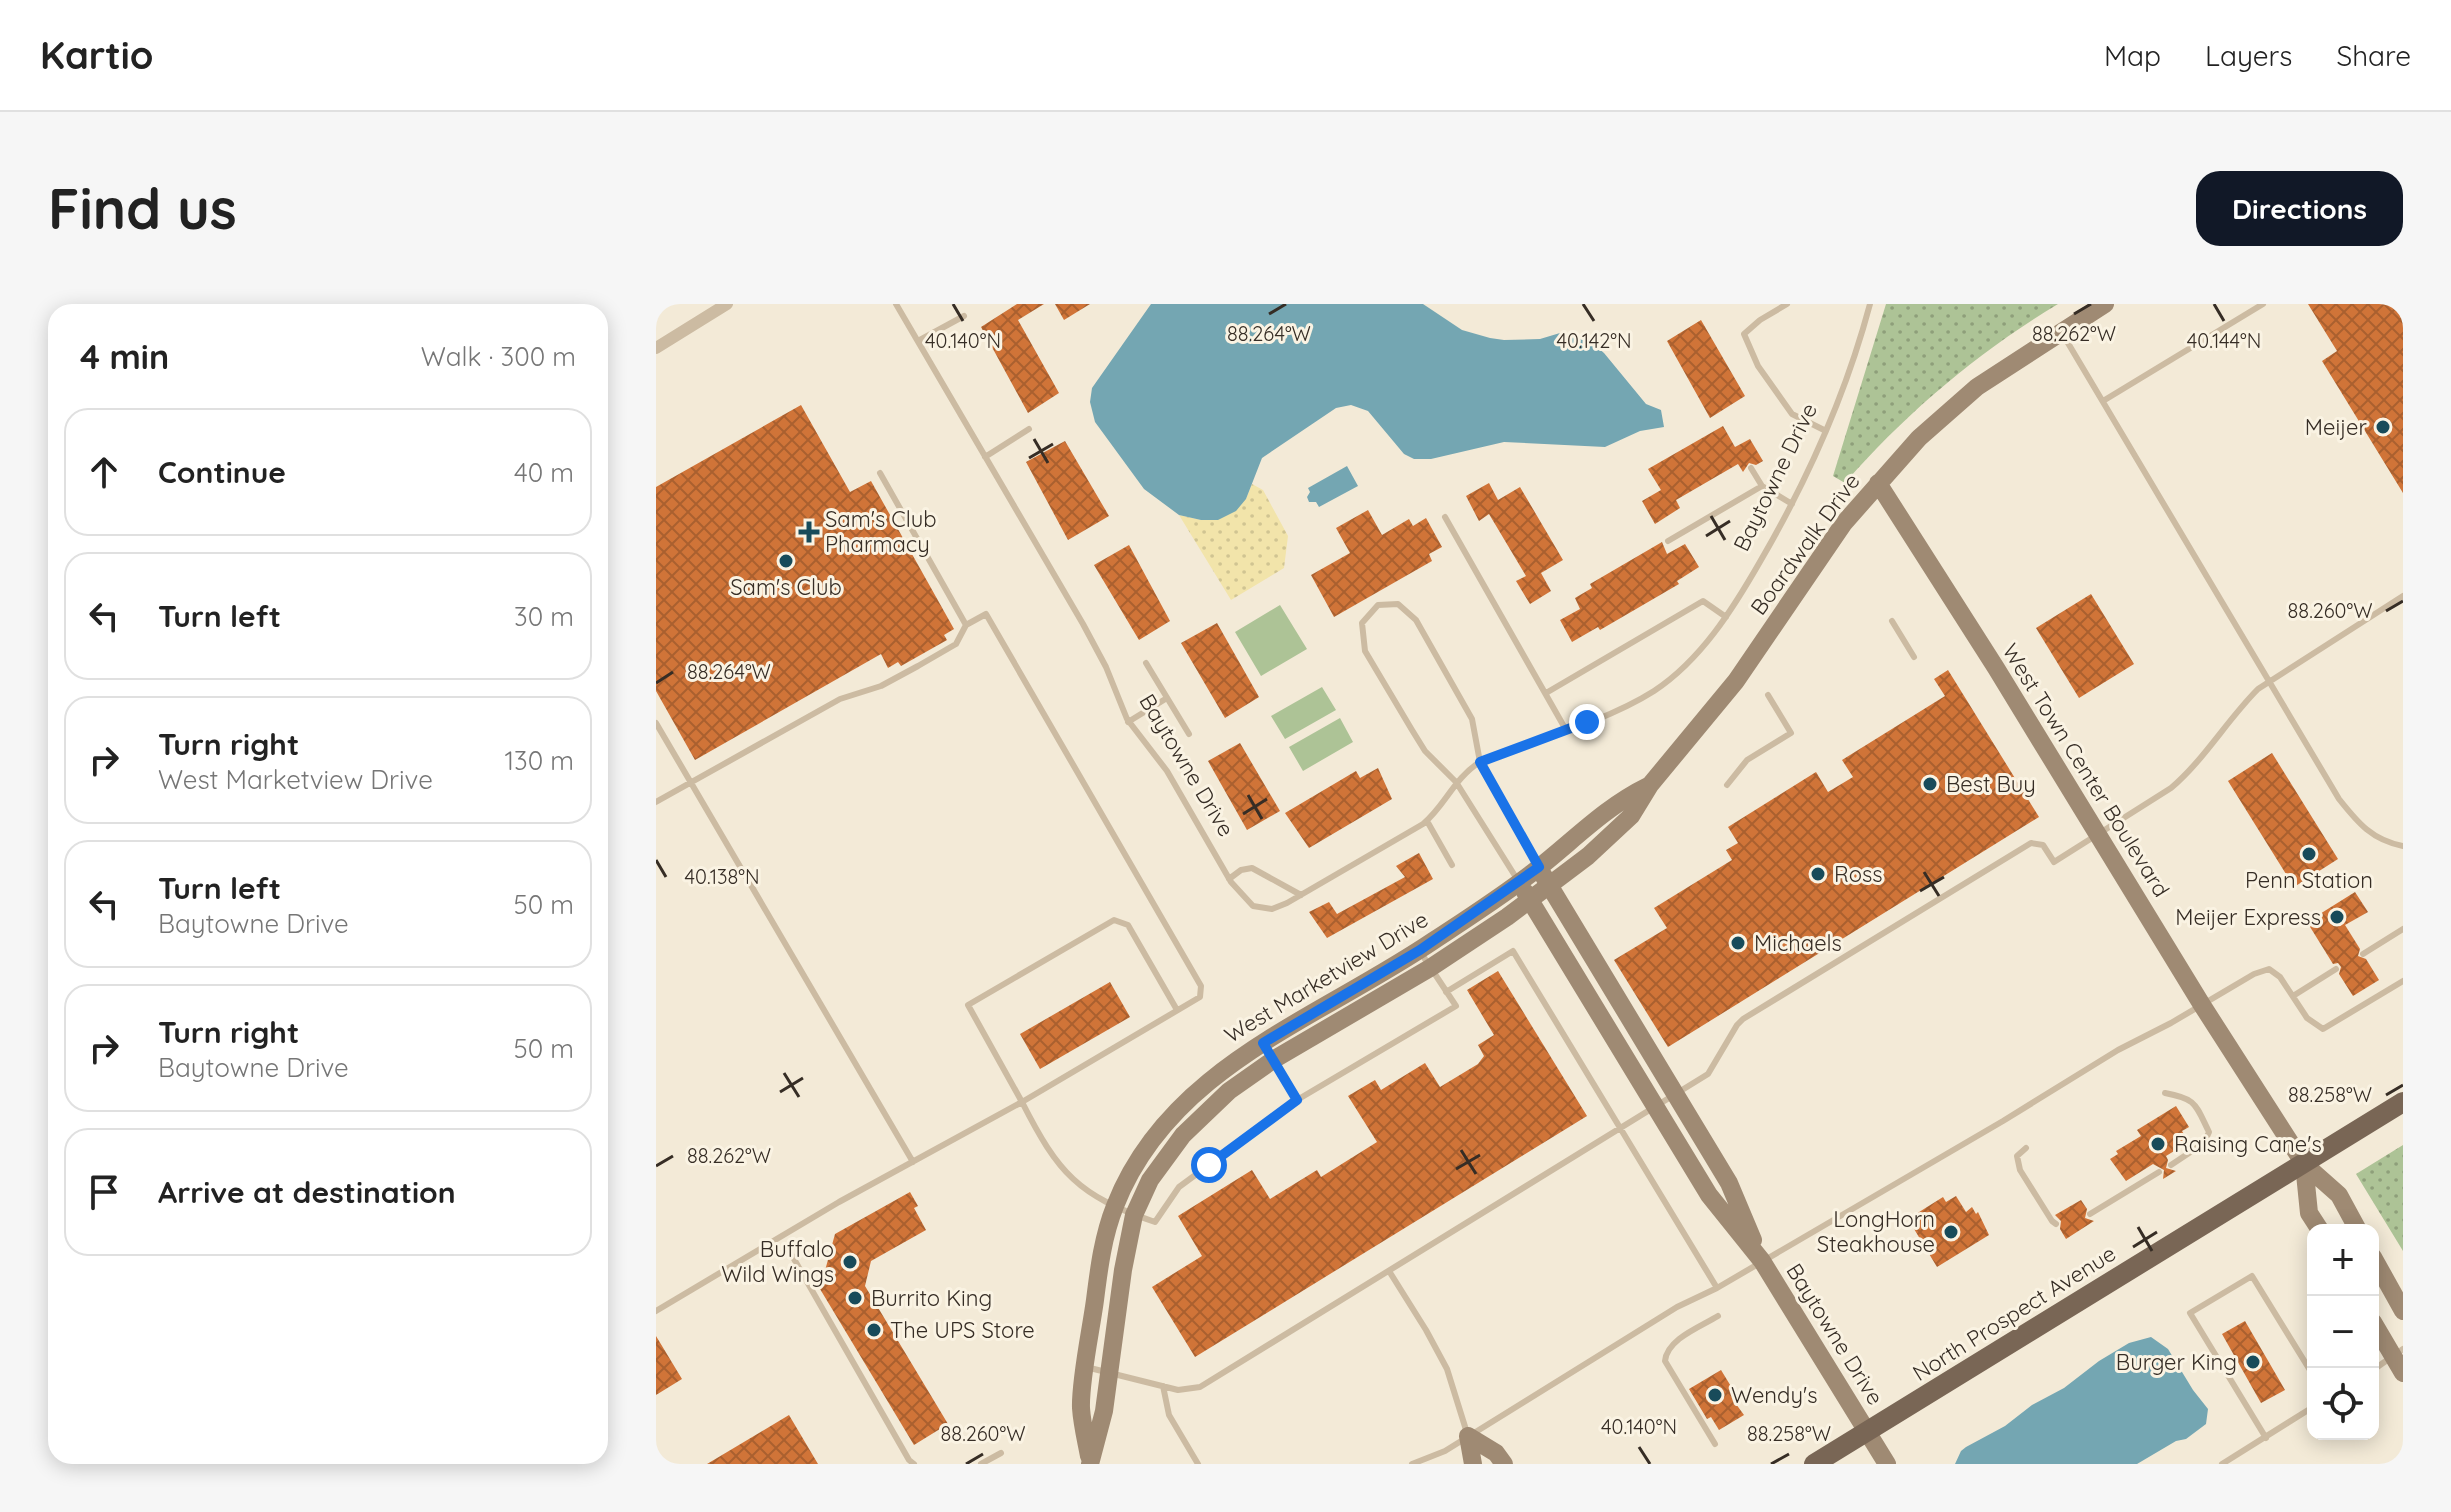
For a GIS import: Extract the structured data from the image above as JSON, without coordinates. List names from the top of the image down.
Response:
{
  "streets": {
    "main road": [
      "Baytowne Drive",
      "Boardwalk Drive",
      "West Town Center Boulevard",
      "West Marketview Drive",
      "North Prospect Avenue"
    ]
  },
  "crossings": [
    ["Baytowne Drive", "Boardwalk Drive"],
    ["Baytowne Drive", "West Marketview Drive"],
    ["Baytowne Drive", "North Prospect Avenue"],
    ["Boardwalk Drive", "West Town Center Boulevard"],
    ["Boardwalk Drive", "West Marketview Drive"],
    ["West Town Center Boulevard", "North Prospect Avenue"]
  ],
  "places": {
    "other": [
      "Meijer",
      "Sam's Club",
      "Best Buy",
      "Penn Station",
      "Ross",
      "Meijer Express",
      "Michaels",
      "Raising Cane's",
      "LongHorn Steakhouse",
      "Buffalo Wild Wings",
      "Burrito King",
      "The UPS Store",
      "Burger King",
      "Wendy's"
    ],
    "health": ["Sam's Club Pharmacy"]
  },
  "page": {
    "header": "Kartio",
    "nav": ["Map", "Layers", "Share"],
    "buttons": "Directions",
    "title": "Find us",
    "heading": ["4 min", "Walk · 300 m"],
    "list": [
      ["Continue", "40 m"],
      ["Turn left", "30 m"],
      ["Turn right", "West Marketview Drive", "130 m"],
      ["Turn left", "Baytowne Drive", "50 m"],
      ["Turn right", "Baytowne Drive", "50 m"],
      "Arrive at destination"
    ],
    "map_buttons": ["+", "−"]
  },
  "coordinates": [
    "88.264°W",
    "88.262°W",
    "40.140°N",
    "40.142°N",
    "40.144°N",
    "88.260°W",
    "40.138°N",
    "88.258°W"
  ]
}
